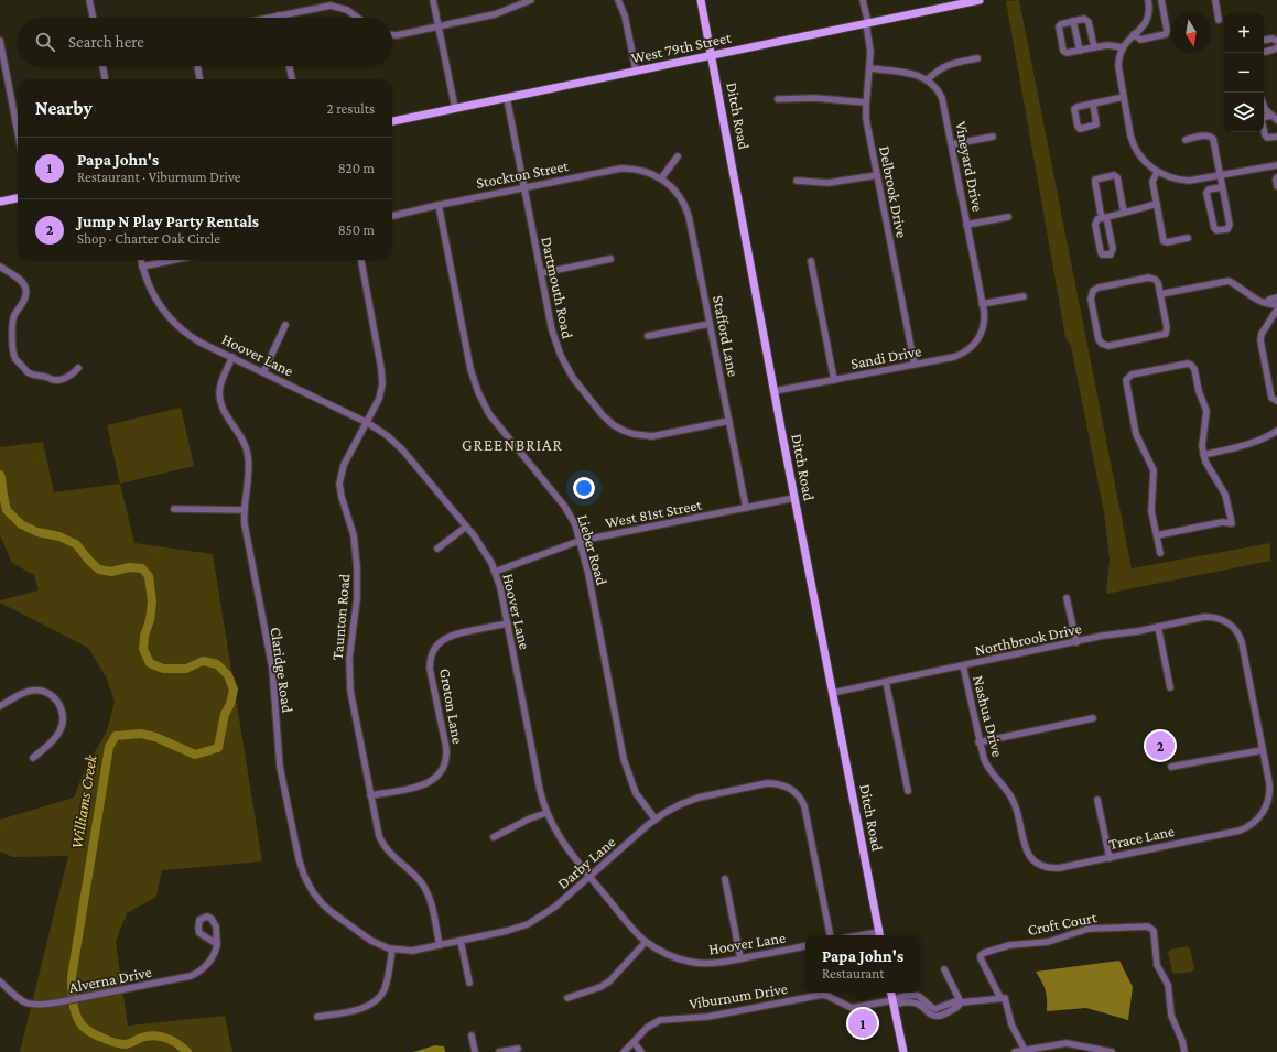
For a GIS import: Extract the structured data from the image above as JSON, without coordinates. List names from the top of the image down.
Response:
{
  "streets": {
    "main road": ["West 79th Street", "Ditch Road"],
    "street": [
      "Vineyard Drive",
      "Stockton Street",
      "Delbrook Drive",
      "Dartmouth Road",
      "Stafford Lane",
      "Hoover Lane",
      "Sandi Drive",
      "West 81st Street",
      "Lieber Road",
      "Taunton Road",
      "Northbrook Drive",
      "Claridge Road",
      "Groton Lane",
      "Nashua Drive",
      "Trace Lane",
      "Darby Lane",
      "Croft Court",
      "Alverna Drive",
      "Viburnum Drive"
    ]
  },
  "crossings": [
    ["West 79th Street", "Ditch Road"],
    ["West 79th Street", "Delbrook Drive"],
    ["West 79th Street", "Dartmouth Road"],
    ["Ditch Road", "Sandi Drive"],
    ["Ditch Road", "West 81st Street"],
    ["Ditch Road", "Northbrook Drive"],
    ["Vineyard Drive", "Sandi Drive"],
    ["Stockton Street", "Dartmouth Road"],
    ["Stockton Street", "Stafford Lane"],
    ["Stockton Street", "Lieber Road"],
    ["Delbrook Drive", "Sandi Drive"],
    ["Dartmouth Road", "Stafford Lane"],
    ["Stafford Lane", "West 81st Street"],
    ["Hoover Lane", "West 81st Street"],
    ["Hoover Lane", "Taunton Road"],
    ["Hoover Lane", "Claridge Road"],
    ["Hoover Lane", "Groton Lane"],
    ["Hoover Lane", "Darby Lane"],
    ["West 81st Street", "Lieber Road"],
    ["Lieber Road", "Darby Lane"],
    ["Taunton Road", "Groton Lane"],
    ["Taunton Road", "Darby Lane"],
    ["Northbrook Drive", "Nashua Drive"],
    ["Northbrook Drive", "Trace Lane"],
    ["Claridge Road", "Darby Lane"],
    ["Nashua Drive", "Trace Lane"]
  ],
  "districts": ["GREENBRIAR"],
  "water": ["Williams Creek"],
  "north": "bottom",
  "page": {
    "map_buttons": ["+", "−"],
    "search": "Search here",
    "heading": ["Nearby", "2 results"],
    "list": [
      {
        "mark": "1",
        "name": "Papa John's",
        "note": "Restaurant · Viburnum Drive",
        "value": "820 m"
      },
      {
        "mark": "2",
        "name": "Jump N Play Party Rentals",
        "note": "Shop · Charter Oak Circle",
        "value": "850 m"
      }
    ],
    "pins": ["2", "1"],
    "popup": ["Papa John's", "Restaurant"]
  }
}
